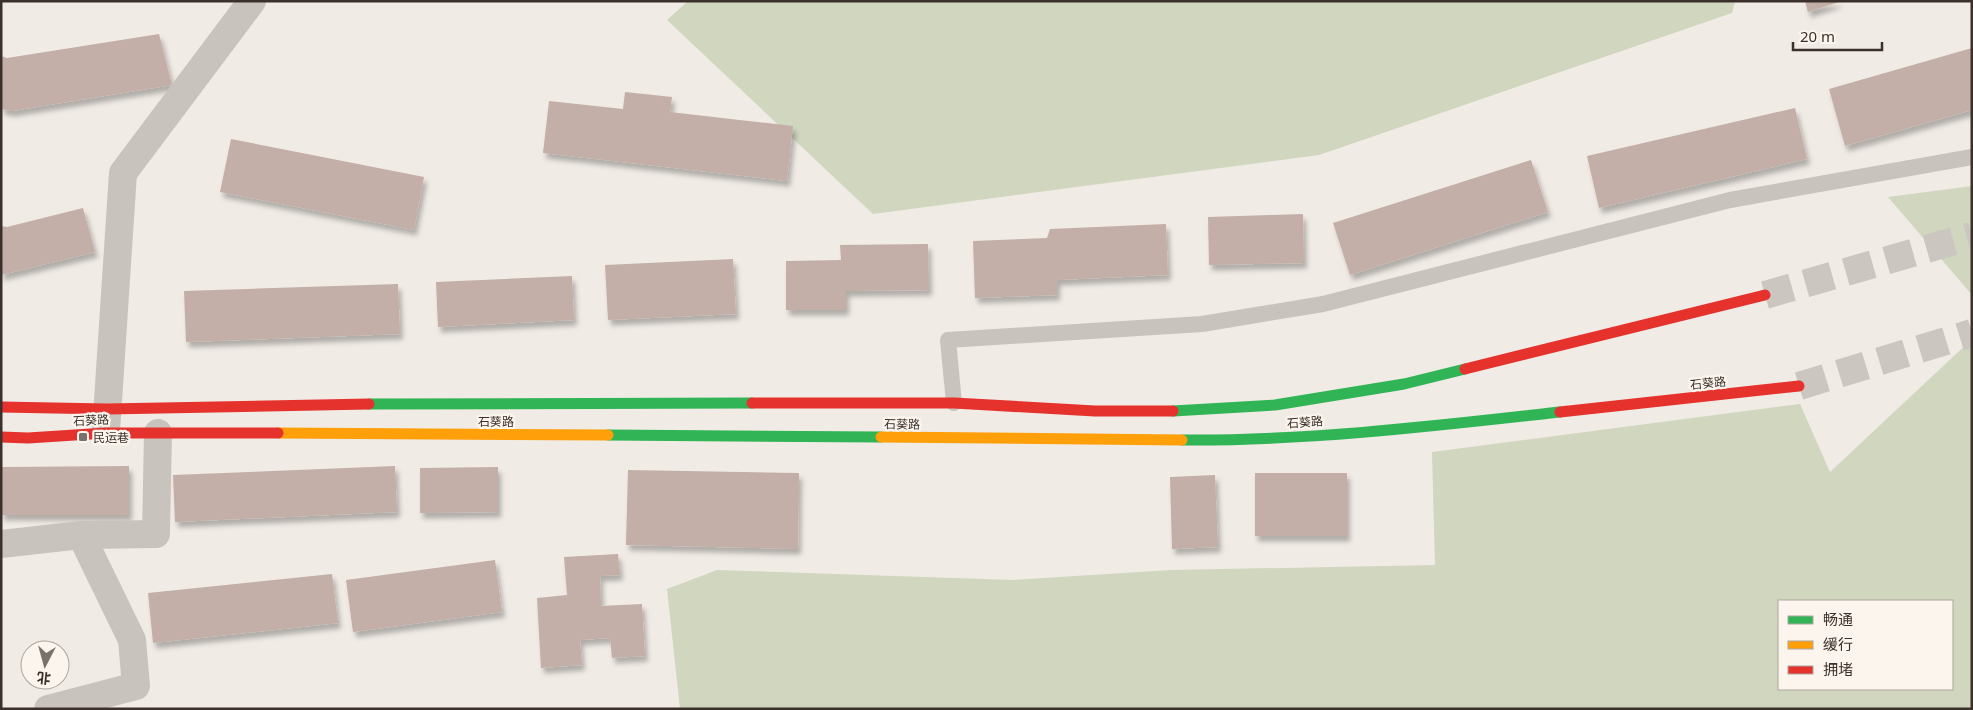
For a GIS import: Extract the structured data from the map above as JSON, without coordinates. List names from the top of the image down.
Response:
{
  "streets": {
    "main road": ["石葵路"]
  },
  "places": {
    "transit": ["民运巷"]
  },
  "legend": ["畅通", "缓行", "拥堵"],
  "scale_bar": "20 m",
  "north": "bottom"
}
